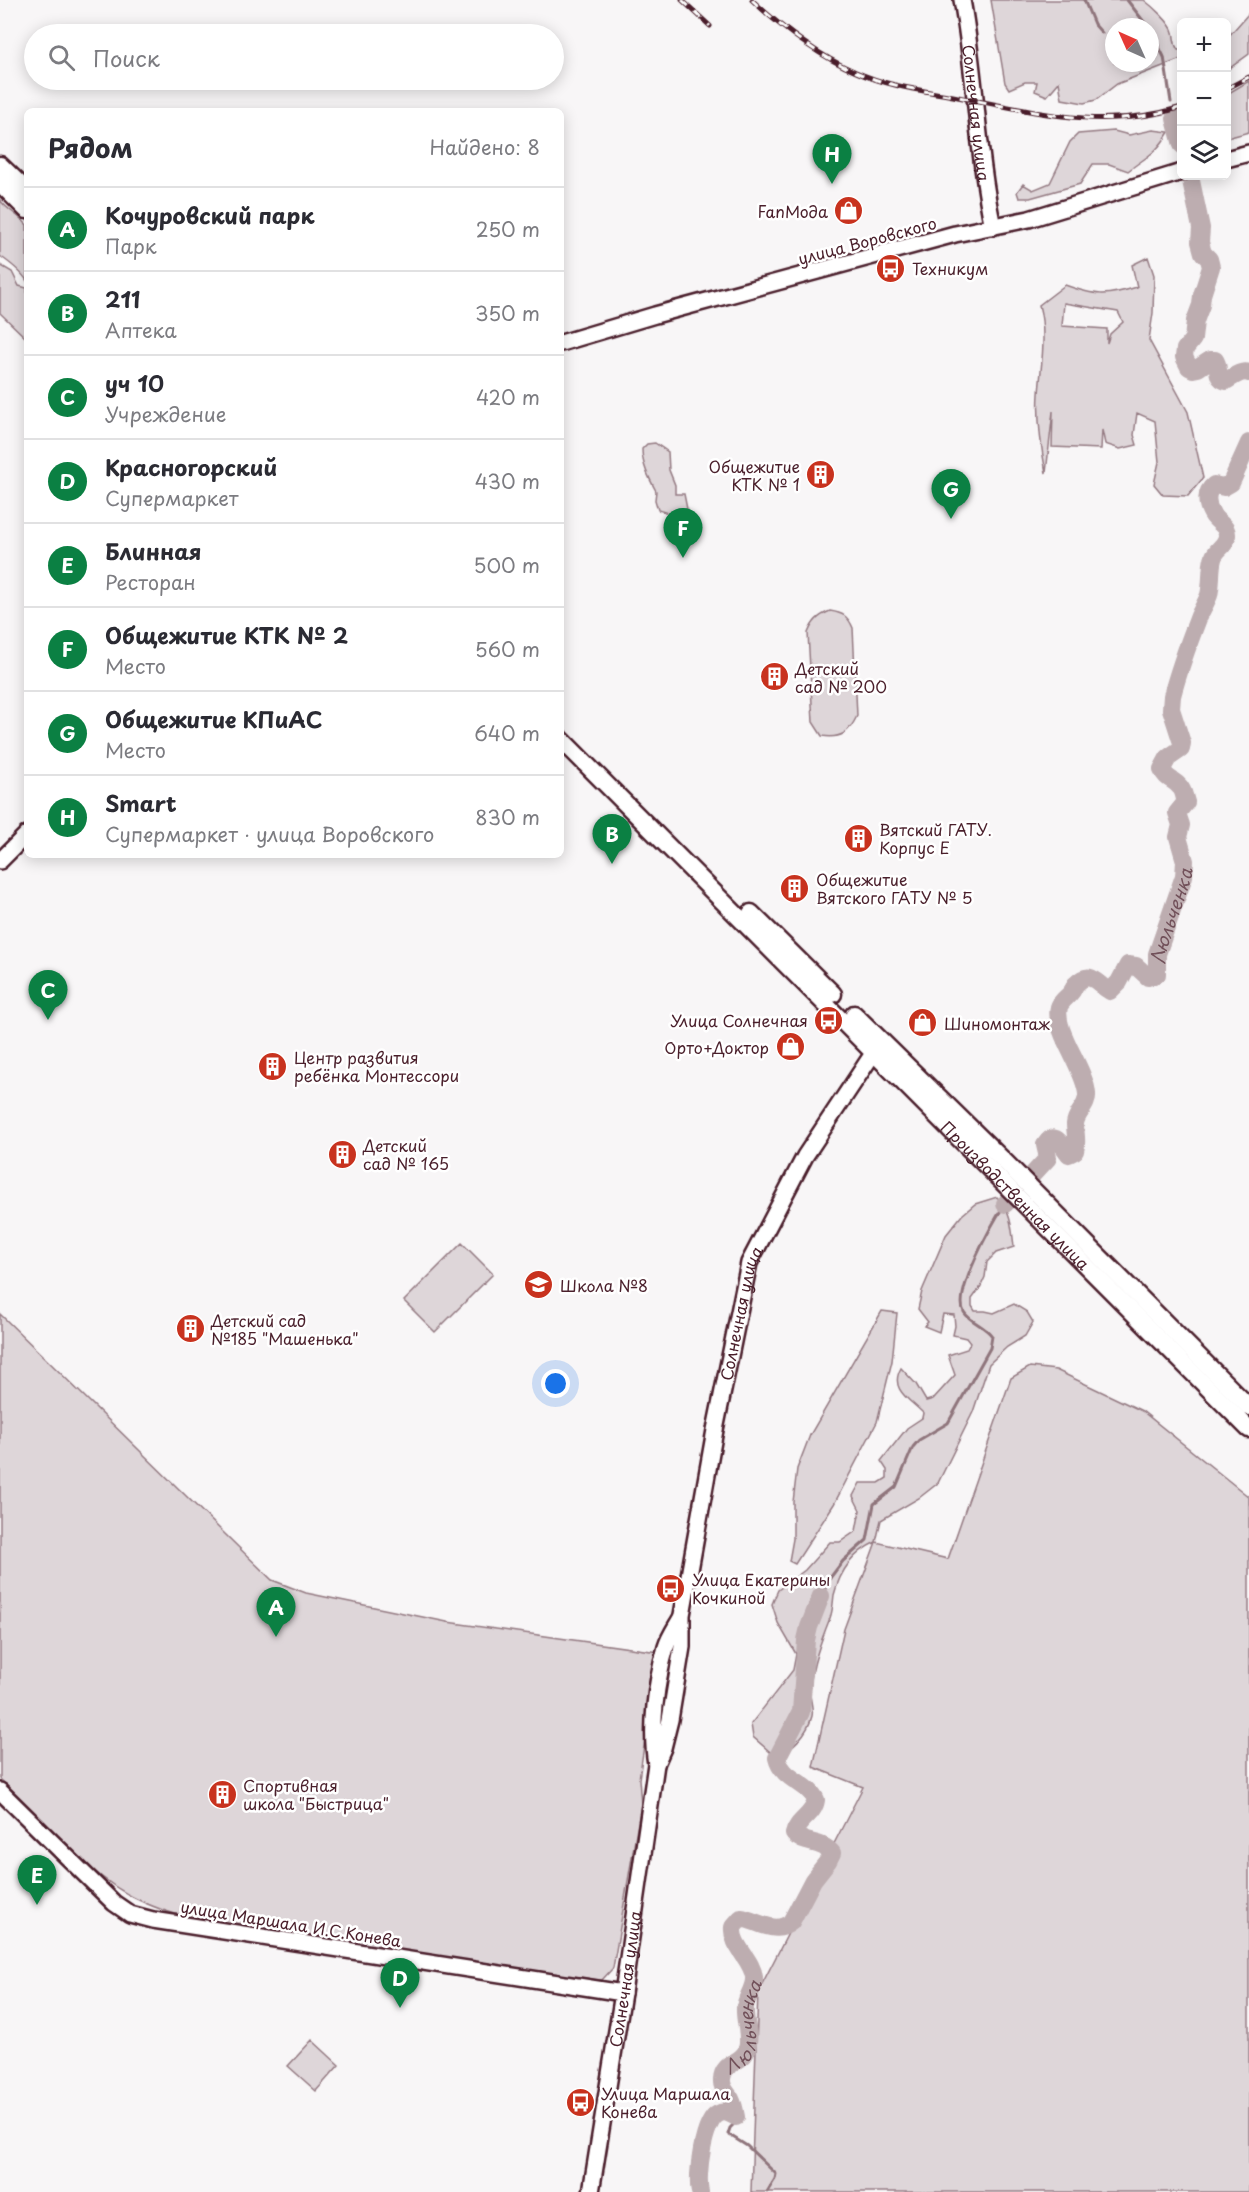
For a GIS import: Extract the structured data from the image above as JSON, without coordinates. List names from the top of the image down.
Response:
{
  "streets": {
    "highway": ["Производственная улица"],
    "main road": ["Солнечная улица", "улица Воровского", "улица Маршала И.С.Конева"]
  },
  "crossings": [
    ["Солнечная улица", "улица Воровского"],
    ["Солнечная улица", "Производственная улица"],
    ["Солнечная улица", "улица Маршала И.С.Конева"]
  ],
  "water": ["Люльченка"],
  "places": {
    "shop": ["FanМода", "Шиномонтаж", "Орто+Доктор"],
    "bus stop": [
      "Техникум",
      "Улица Солнечная",
      "Улица Екатерины Кочкиной",
      "Улица Маршала Конева"
    ],
    "building": [
      "Общежитие КТК № 1",
      "Детский сад № 200",
      "Вятский ГАТУ. Корпус Е",
      "Общежитие Вятского ГАТУ № 5",
      "Центр развития ребёнка Монтессори",
      "Детский сад № 165",
      "Детский сад №185 \"Машенька\"",
      "Спортивная школа \"Быстрица\""
    ],
    "school or university": ["Школа №8"]
  },
  "north": "top left",
  "page": {
    "map_buttons": ["+", "−"],
    "search": "Поиск",
    "heading": ["Рядом", "Найдено: 8"],
    "pins": [
      "H",
      "G",
      "F",
      "B",
      "C",
      "A",
      "E",
      "D"
    ],
    "list": [
      {
        "mark": "A",
        "name": "Кочуровский парк",
        "note": "Парк",
        "value": "250 m"
      },
      {
        "mark": "B",
        "name": "211",
        "note": "Аптека",
        "value": "350 m"
      },
      {
        "mark": "C",
        "name": "уч 10",
        "note": "Учреждение",
        "value": "420 m"
      },
      {
        "mark": "D",
        "name": "Красногорский",
        "note": "Супермаркет",
        "value": "430 m"
      },
      {
        "mark": "E",
        "name": "Блинная",
        "note": "Ресторан",
        "value": "500 m"
      },
      {
        "mark": "F",
        "name": "Общежитие КТК № 2",
        "note": "Место",
        "value": "560 m"
      },
      {
        "mark": "G",
        "name": "Общежитие КПиАС",
        "note": "Место",
        "value": "640 m"
      },
      {
        "mark": "H",
        "name": "Smart",
        "note": "Супермаркет · улица Воровского",
        "value": "830 m"
      }
    ]
  }
}
